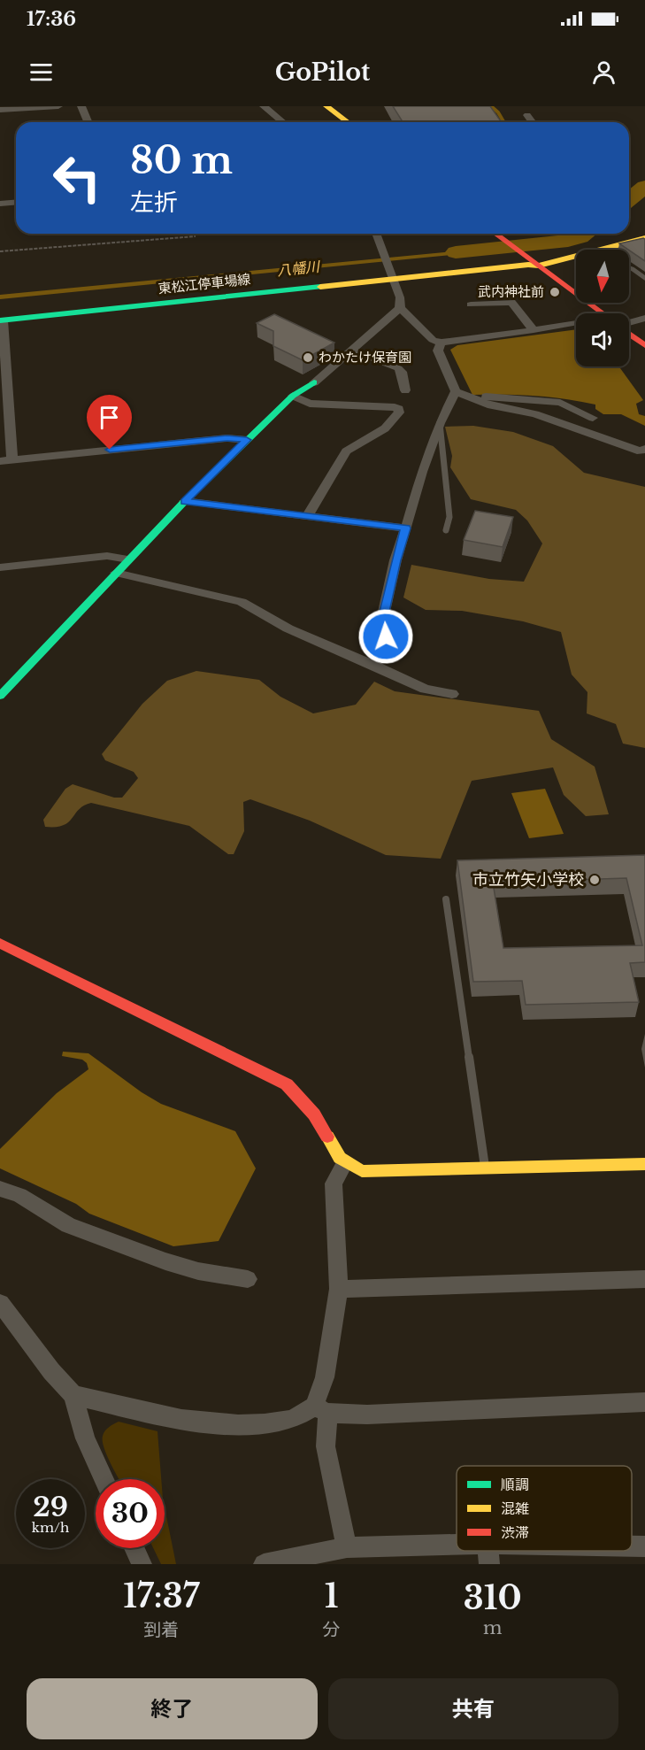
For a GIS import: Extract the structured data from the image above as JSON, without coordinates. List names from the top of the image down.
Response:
{
  "streets": {
    "main road": ["東松江停車場線"]
  },
  "water": ["八幡川"],
  "places": ["武内神社前", "わかたけ保育園", "市立竹矢小学校"],
  "legend": ["順調", "混雑", "渋滞"],
  "north": "bottom",
  "page": {
    "status": "17:36",
    "header": "GoPilot",
    "turn": ["80 m", "左折"],
    "speed": "29 km/h",
    "limit": "30",
    "eta": [
      "17:37",
      "到着",
      "1",
      "分",
      "310",
      "m"
    ],
    "buttons": ["終了", "共有"]
  }
}
